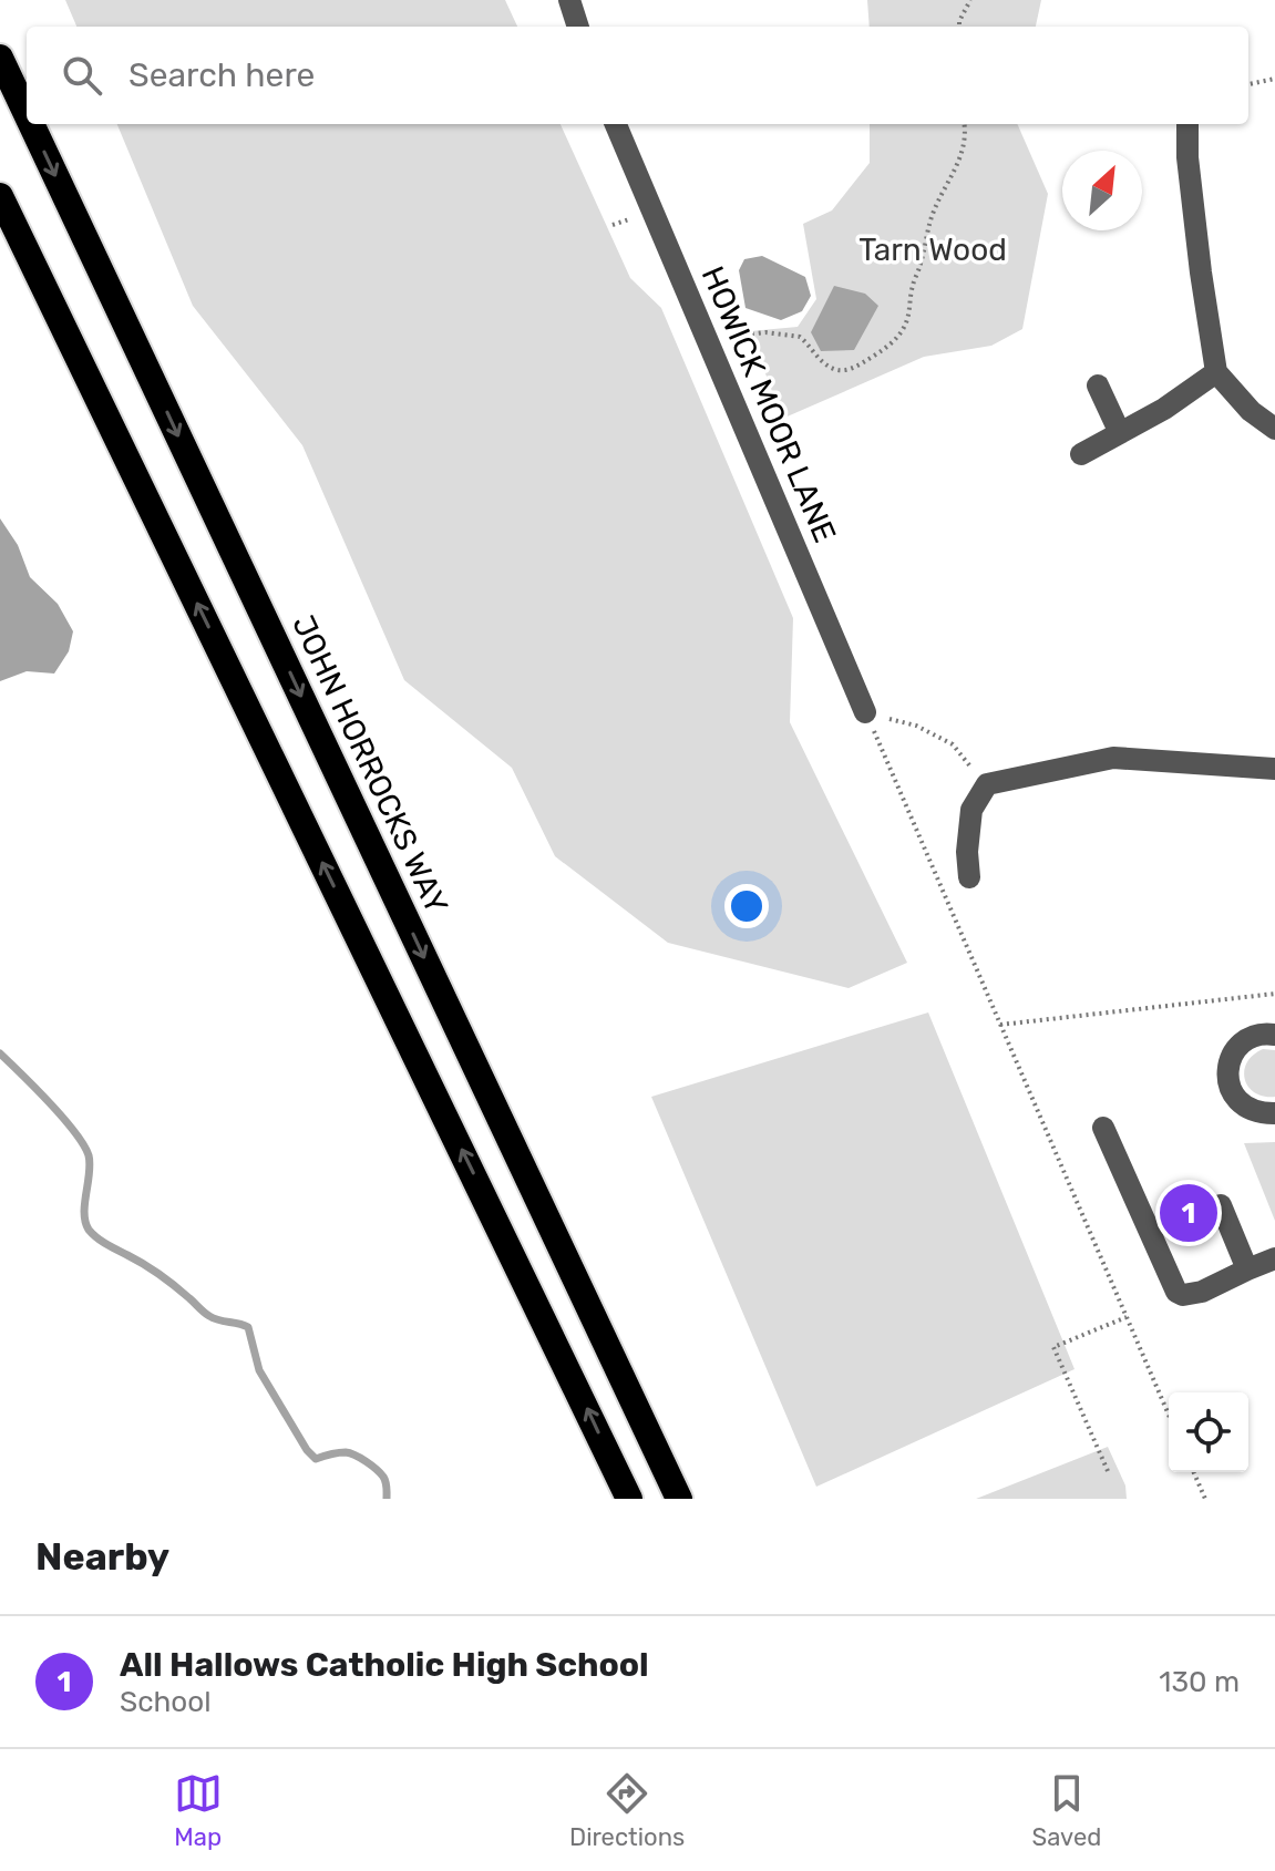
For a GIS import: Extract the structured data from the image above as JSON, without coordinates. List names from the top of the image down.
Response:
{
  "streets": {
    "highway": ["JOHN HORROCKS WAY"],
    "street": ["HOWICK MOOR LANE"]
  },
  "parks": ["Tarn Wood"],
  "north": "top right",
  "page": {
    "search": "Search here",
    "pins": "1",
    "heading": "Nearby",
    "list": [
      {
        "mark": "1",
        "name": "All Hallows Catholic High School",
        "note": "School",
        "value": "130 m"
      }
    ],
    "nav": ["Map", "Directions", "Saved"]
  }
}
